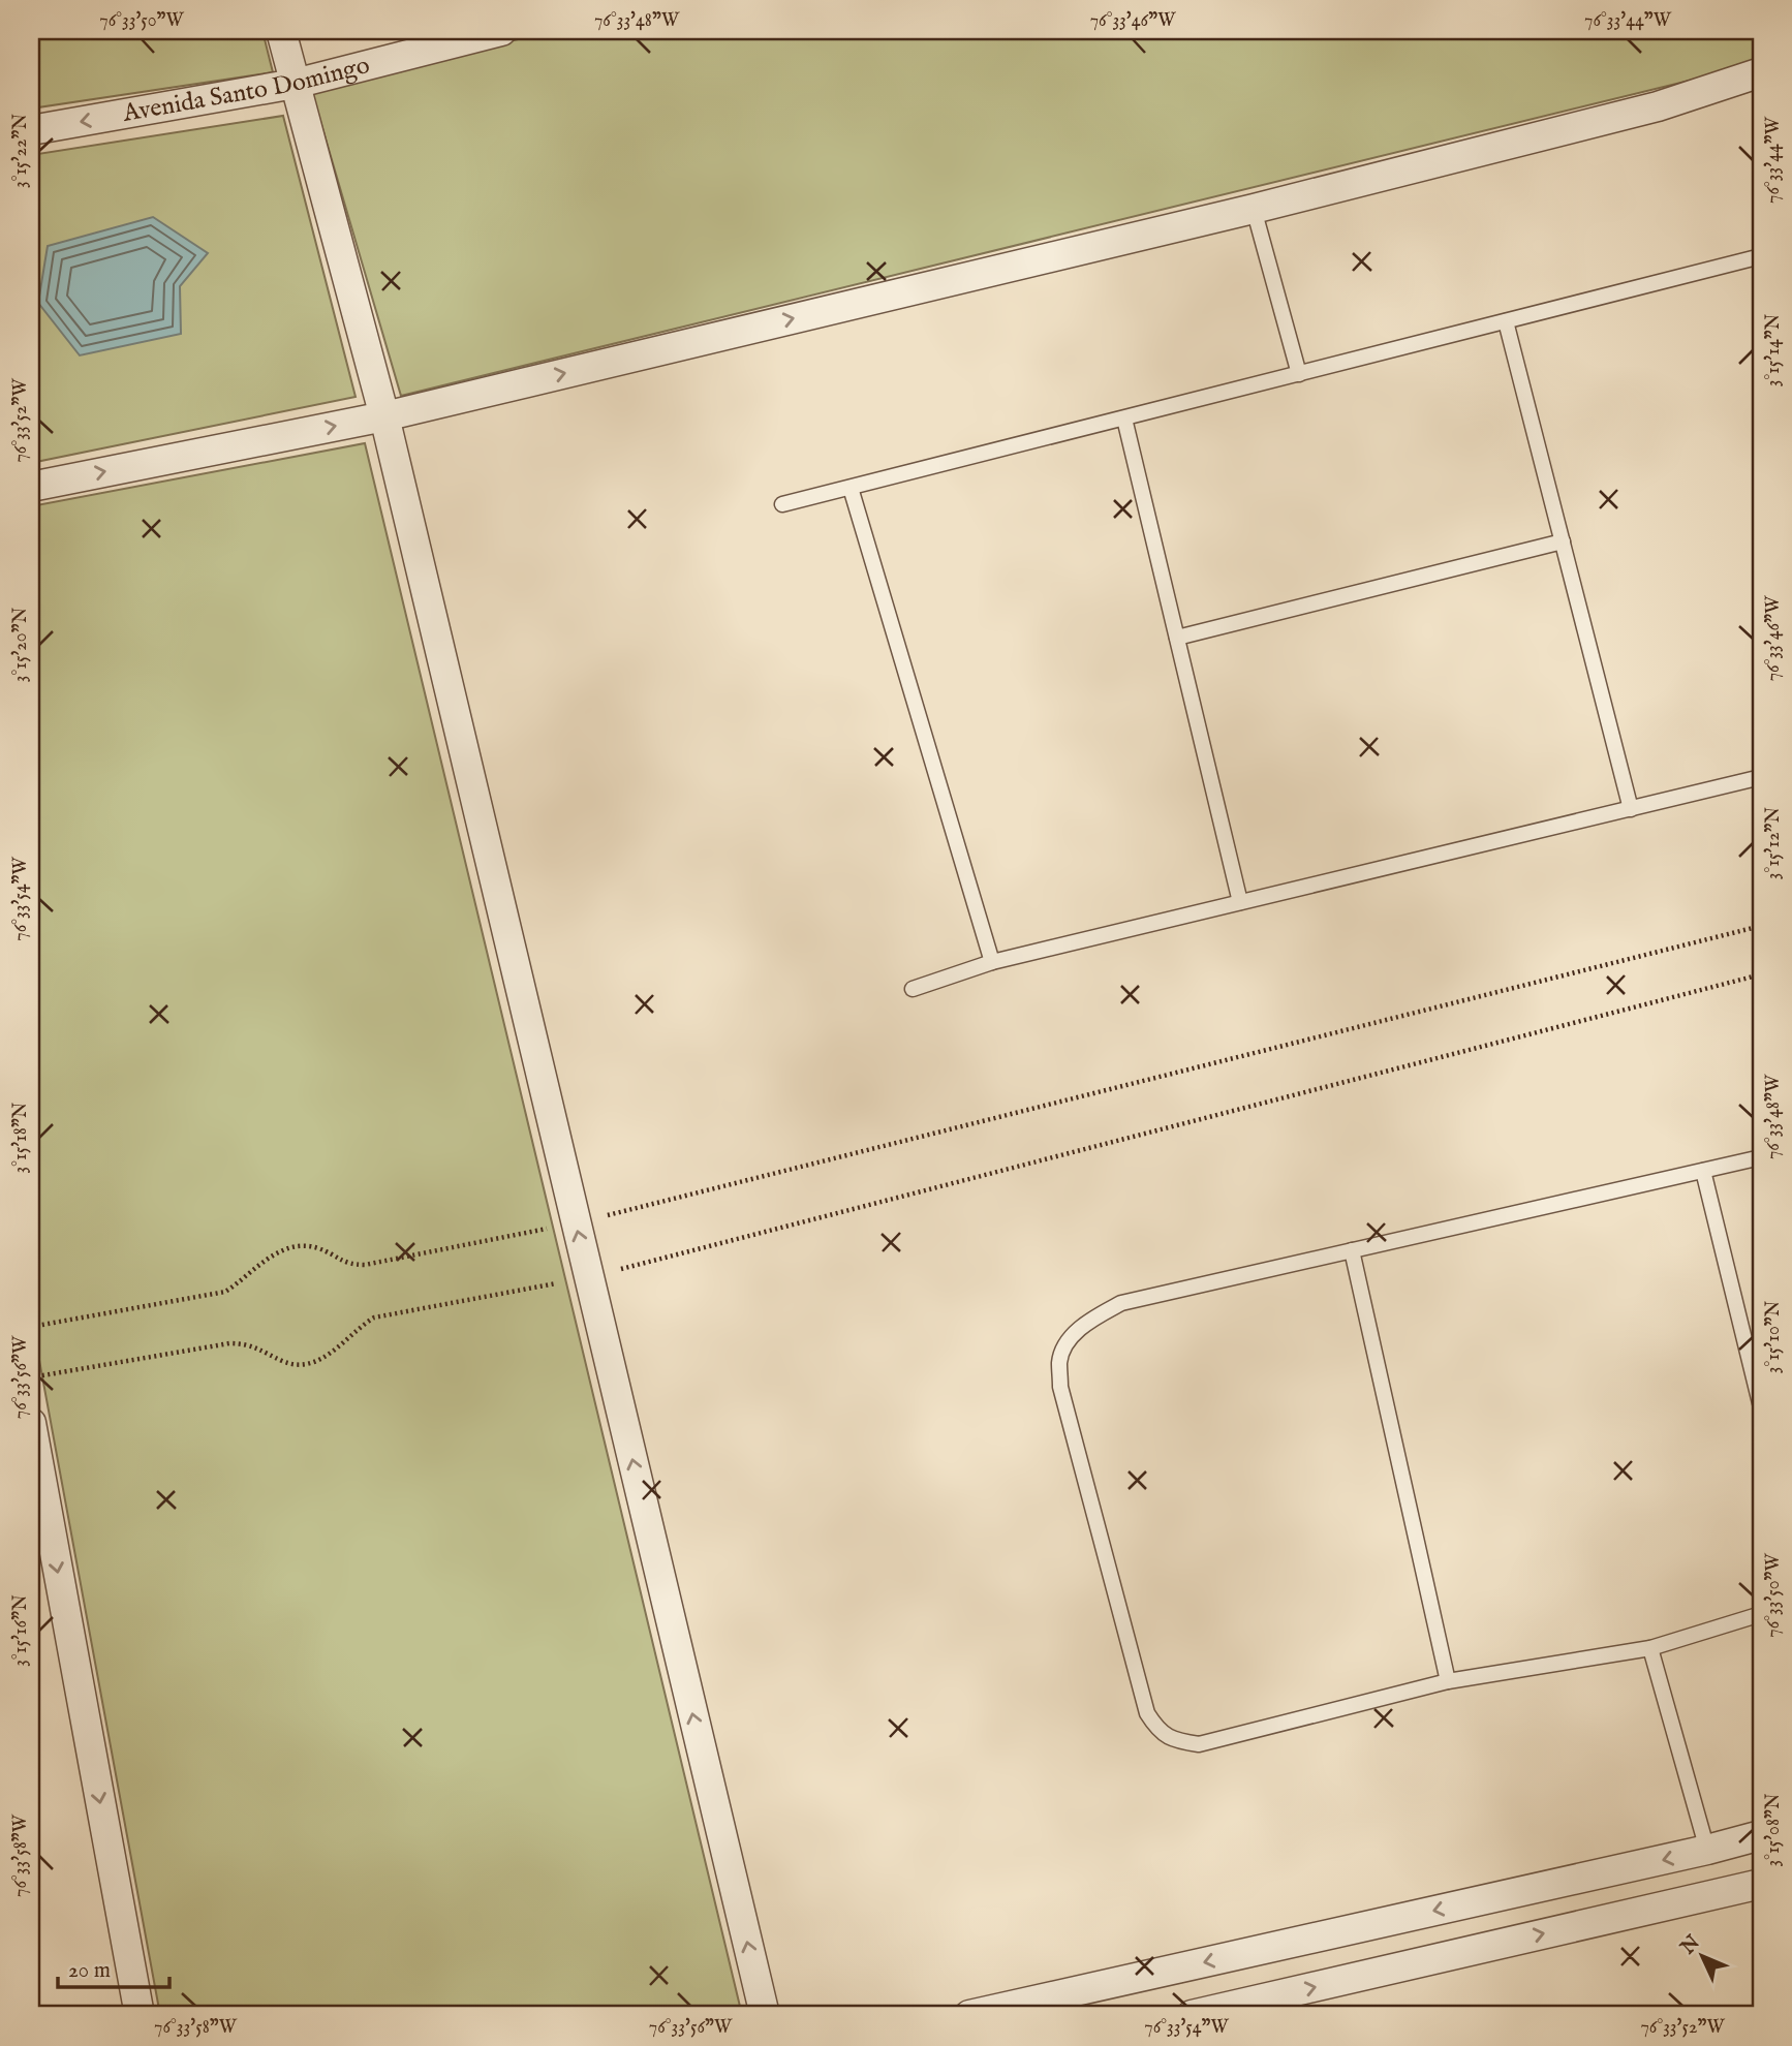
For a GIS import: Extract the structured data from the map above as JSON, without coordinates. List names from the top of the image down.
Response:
{
  "streets": {
    "street": ["Avenida Santo Domingo"]
  },
  "one_way": ["Avenida Santo Domingo"],
  "scale_bar": "20 m",
  "north": "top left",
  "coordinates": [
    "76°33'50\"W",
    "76°33'48\"W",
    "76°33'46\"W",
    "76°33'44\"W",
    "3°15'22\"N",
    "3°15'14\"N",
    "76°33'52\"W",
    "3°15'20\"N",
    "3°15'12\"N",
    "76°33'54\"W",
    "3°15'18\"N",
    "3°15'10\"N",
    "76°33'56\"W",
    "3°15'16\"N",
    "3°15'08\"N",
    "76°33'58\"W"
  ]
}
